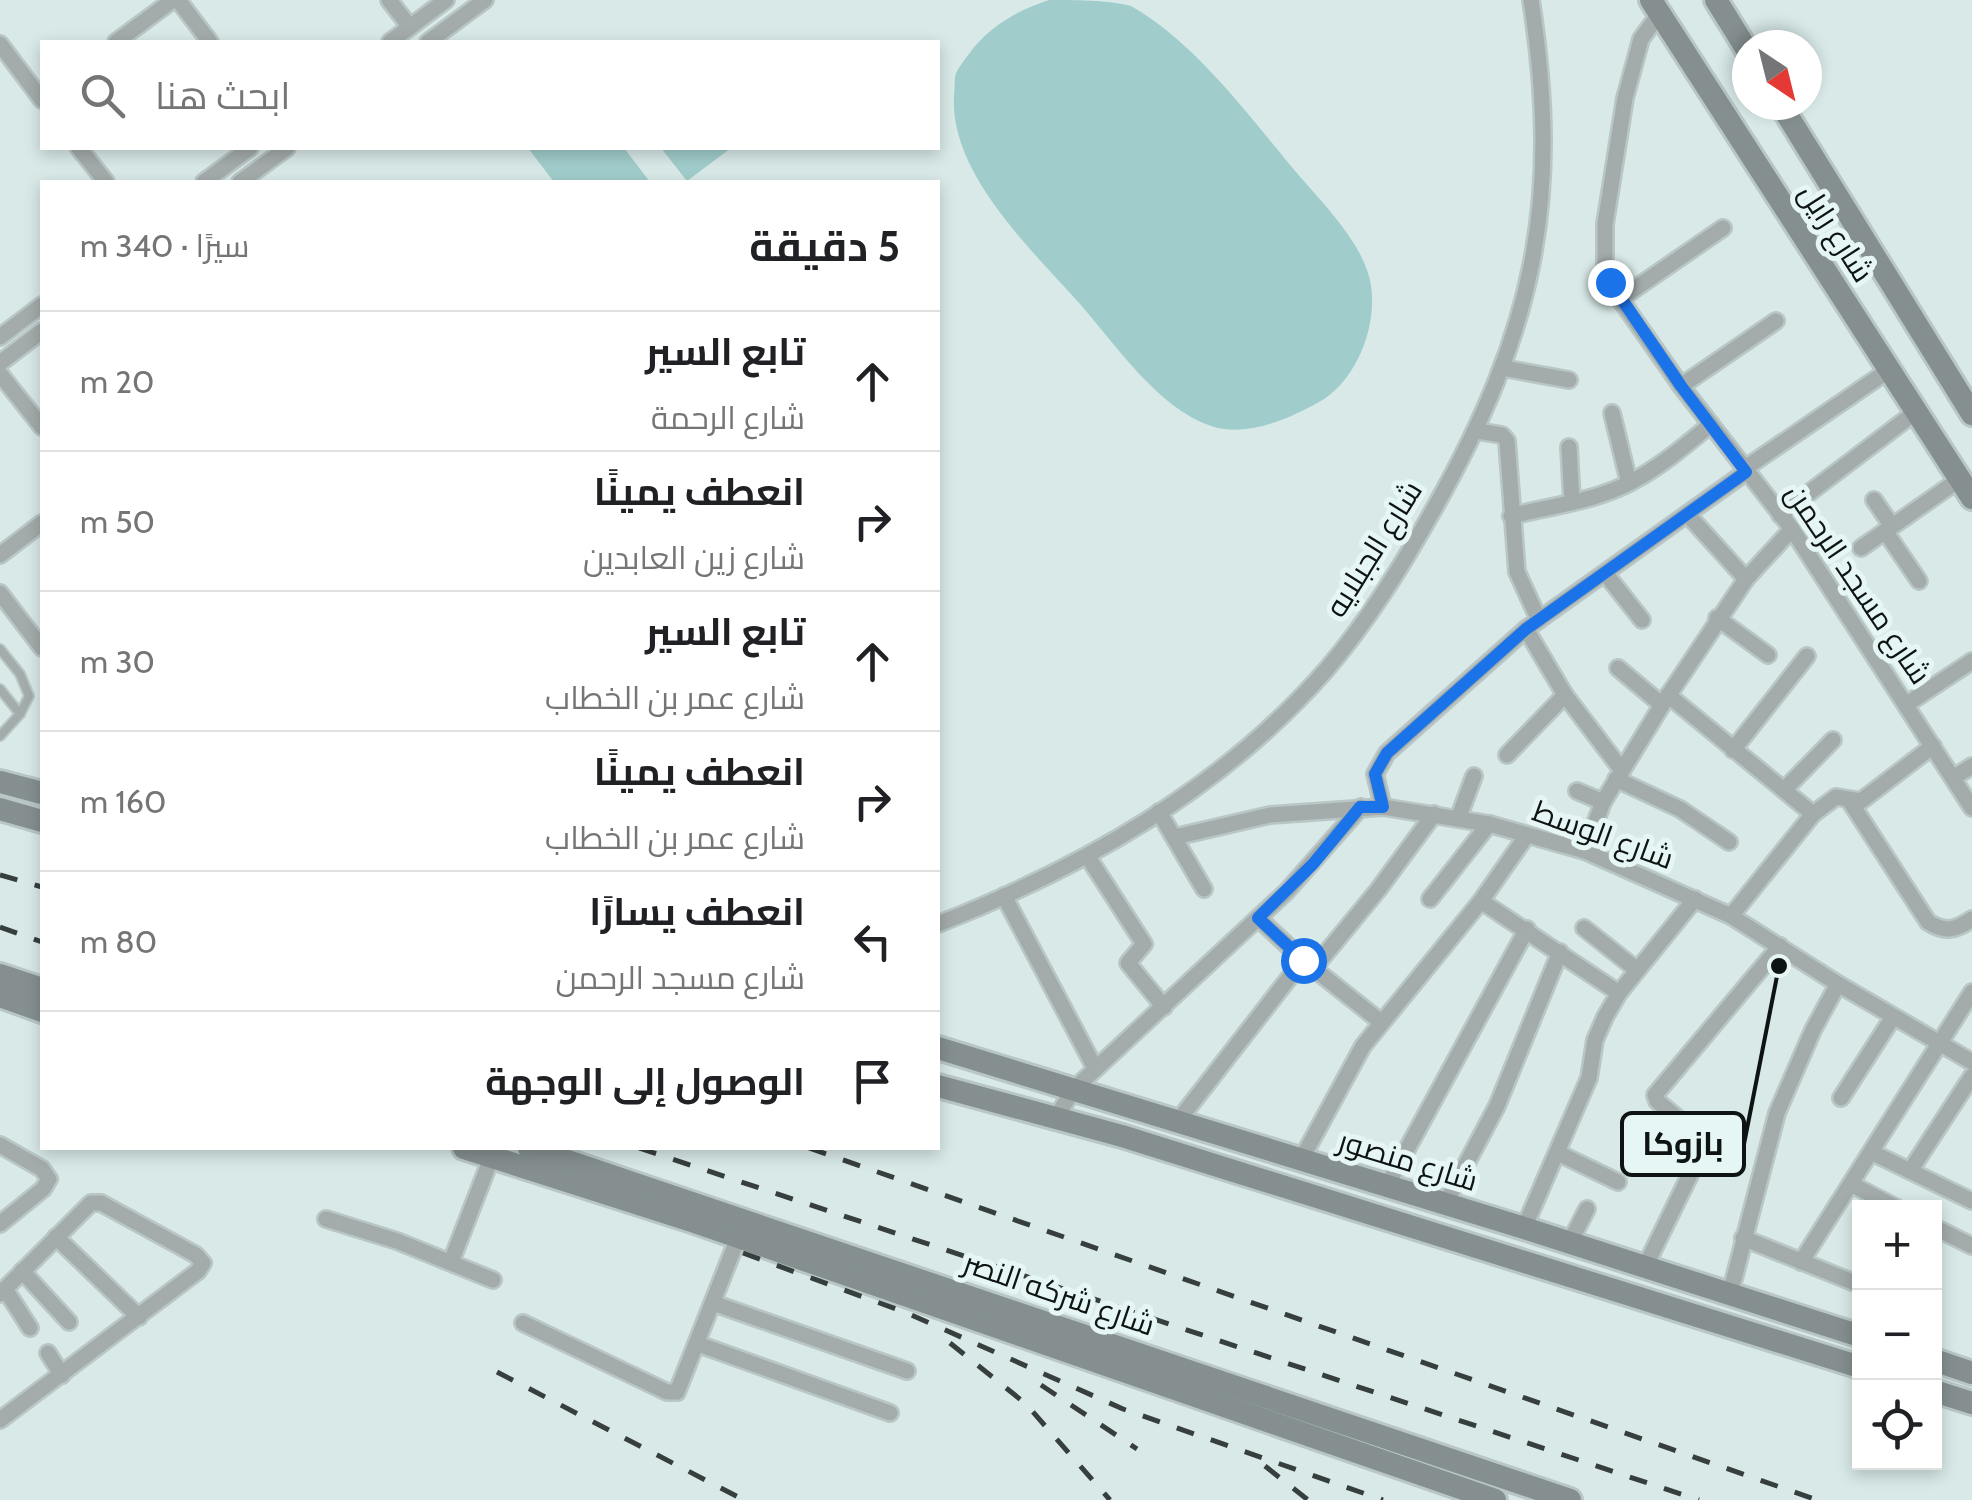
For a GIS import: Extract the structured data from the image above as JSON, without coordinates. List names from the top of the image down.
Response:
{
  "streets": {
    "street": [
      "شارع رايل",
      "شارع الجبلايه",
      "شارع مسجد الرحمن",
      "شارع الوسط",
      "شارع منصور",
      "شارع شركه النصر"
    ]
  },
  "crossings": [
    ["شارع رايل", "شارع مسجد الرحمن"]
  ],
  "places": ["بازوكا"],
  "north": "bottom right",
  "page": {
    "search": "ابحث هنا",
    "heading": ["5 دقيقة", "سيرًا · 340 m"],
    "list": [
      ["تابع السير", "شارع الرحمة", "20 m"],
      ["انعطف يمينًا", "شارع زين العابدين", "50 m"],
      ["تابع السير", "شارع عمر بن الخطاب", "30 m"],
      ["انعطف يمينًا", "شارع عمر بن الخطاب", "160 m"],
      ["انعطف يسارًا", "شارع مسجد الرحمن", "80 m"],
      "الوصول إلى الوجهة"
    ],
    "map_buttons": ["+", "−"]
  }
}
